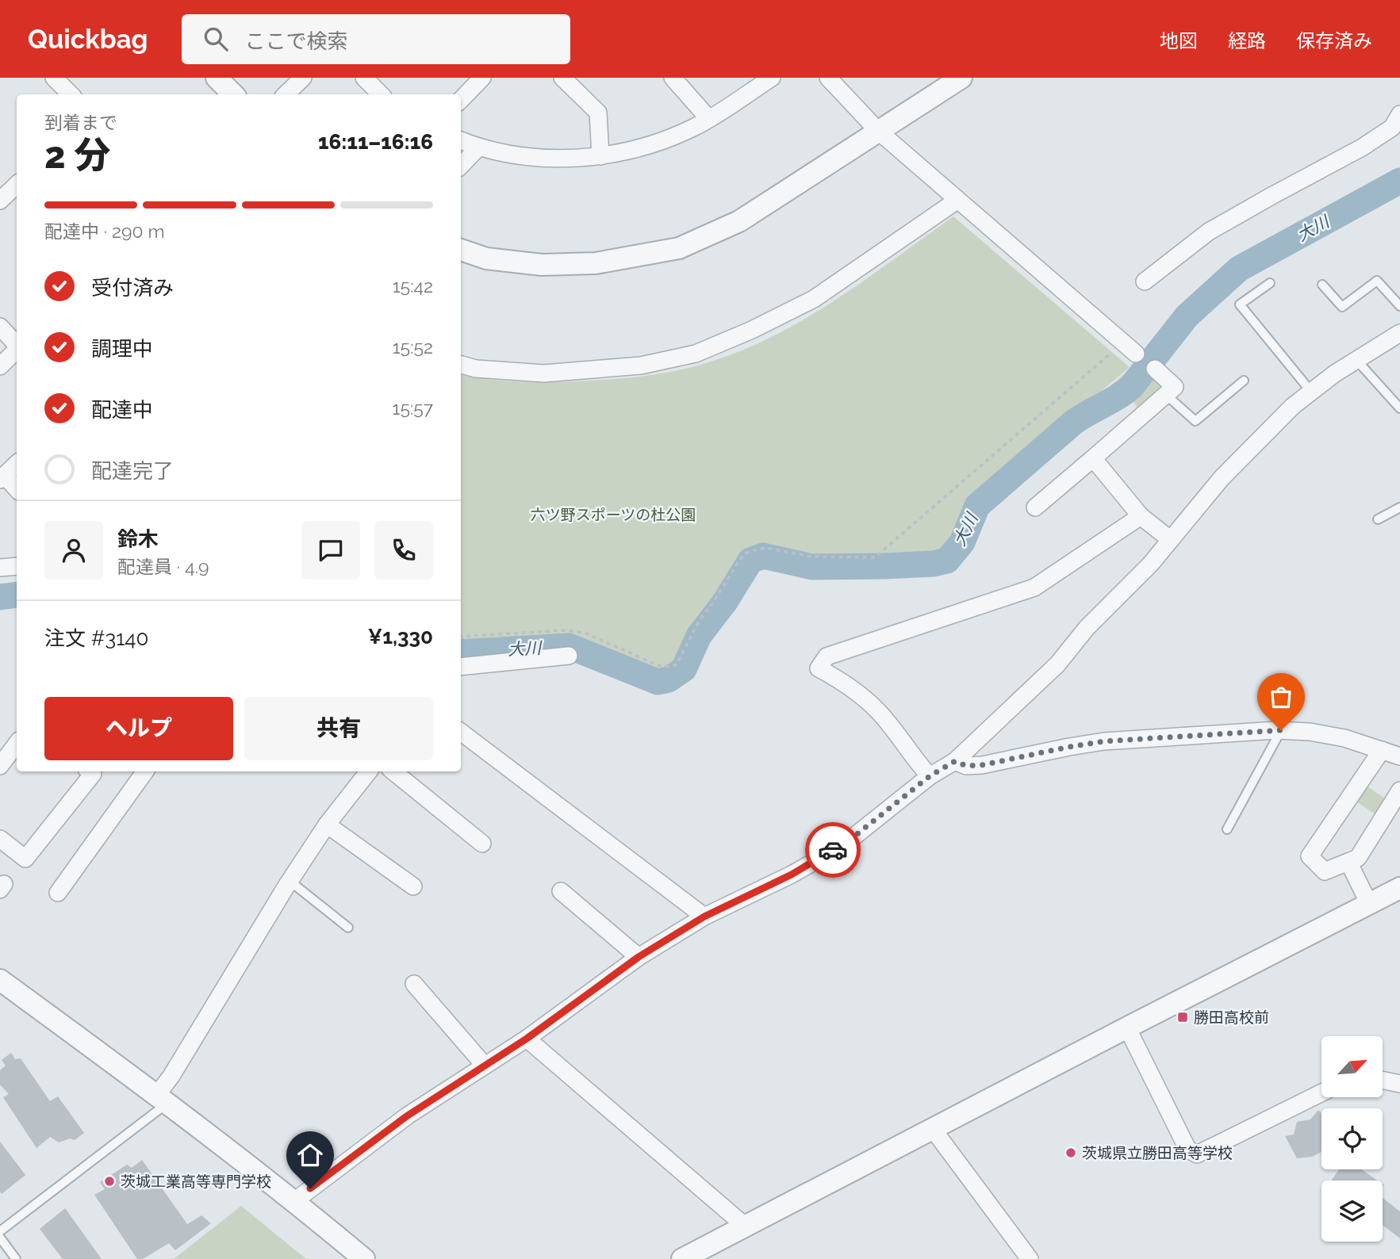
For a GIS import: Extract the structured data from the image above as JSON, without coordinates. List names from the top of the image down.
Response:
{
  "water": ["大川"],
  "parks": ["六ツ野スポーツの杜公園"],
  "places": {
    "transit": ["勝田高校前"],
    "other": ["茨城県立勝田高等学校", "茨城工業高等専門学校"]
  },
  "north": "top right",
  "page": {
    "header": "Quickbag",
    "search": "ここで検索",
    "nav": ["地図", "経路", "保存済み"],
    "heading": ["2 分", "到着まで", "16:11–16:16"],
    "panel": [
      "鈴木",
      "配達員 · 4.9",
      "注文 #3140",
      "¥1,330"
    ],
    "bar": "配達中 · 290 m",
    "list": [
      ["受付済み", "15:42"],
      ["調理中", "15:52"],
      ["配達中", "15:57"],
      "配達完了"
    ],
    "buttons": ["ヘルプ", "共有"]
  }
}
